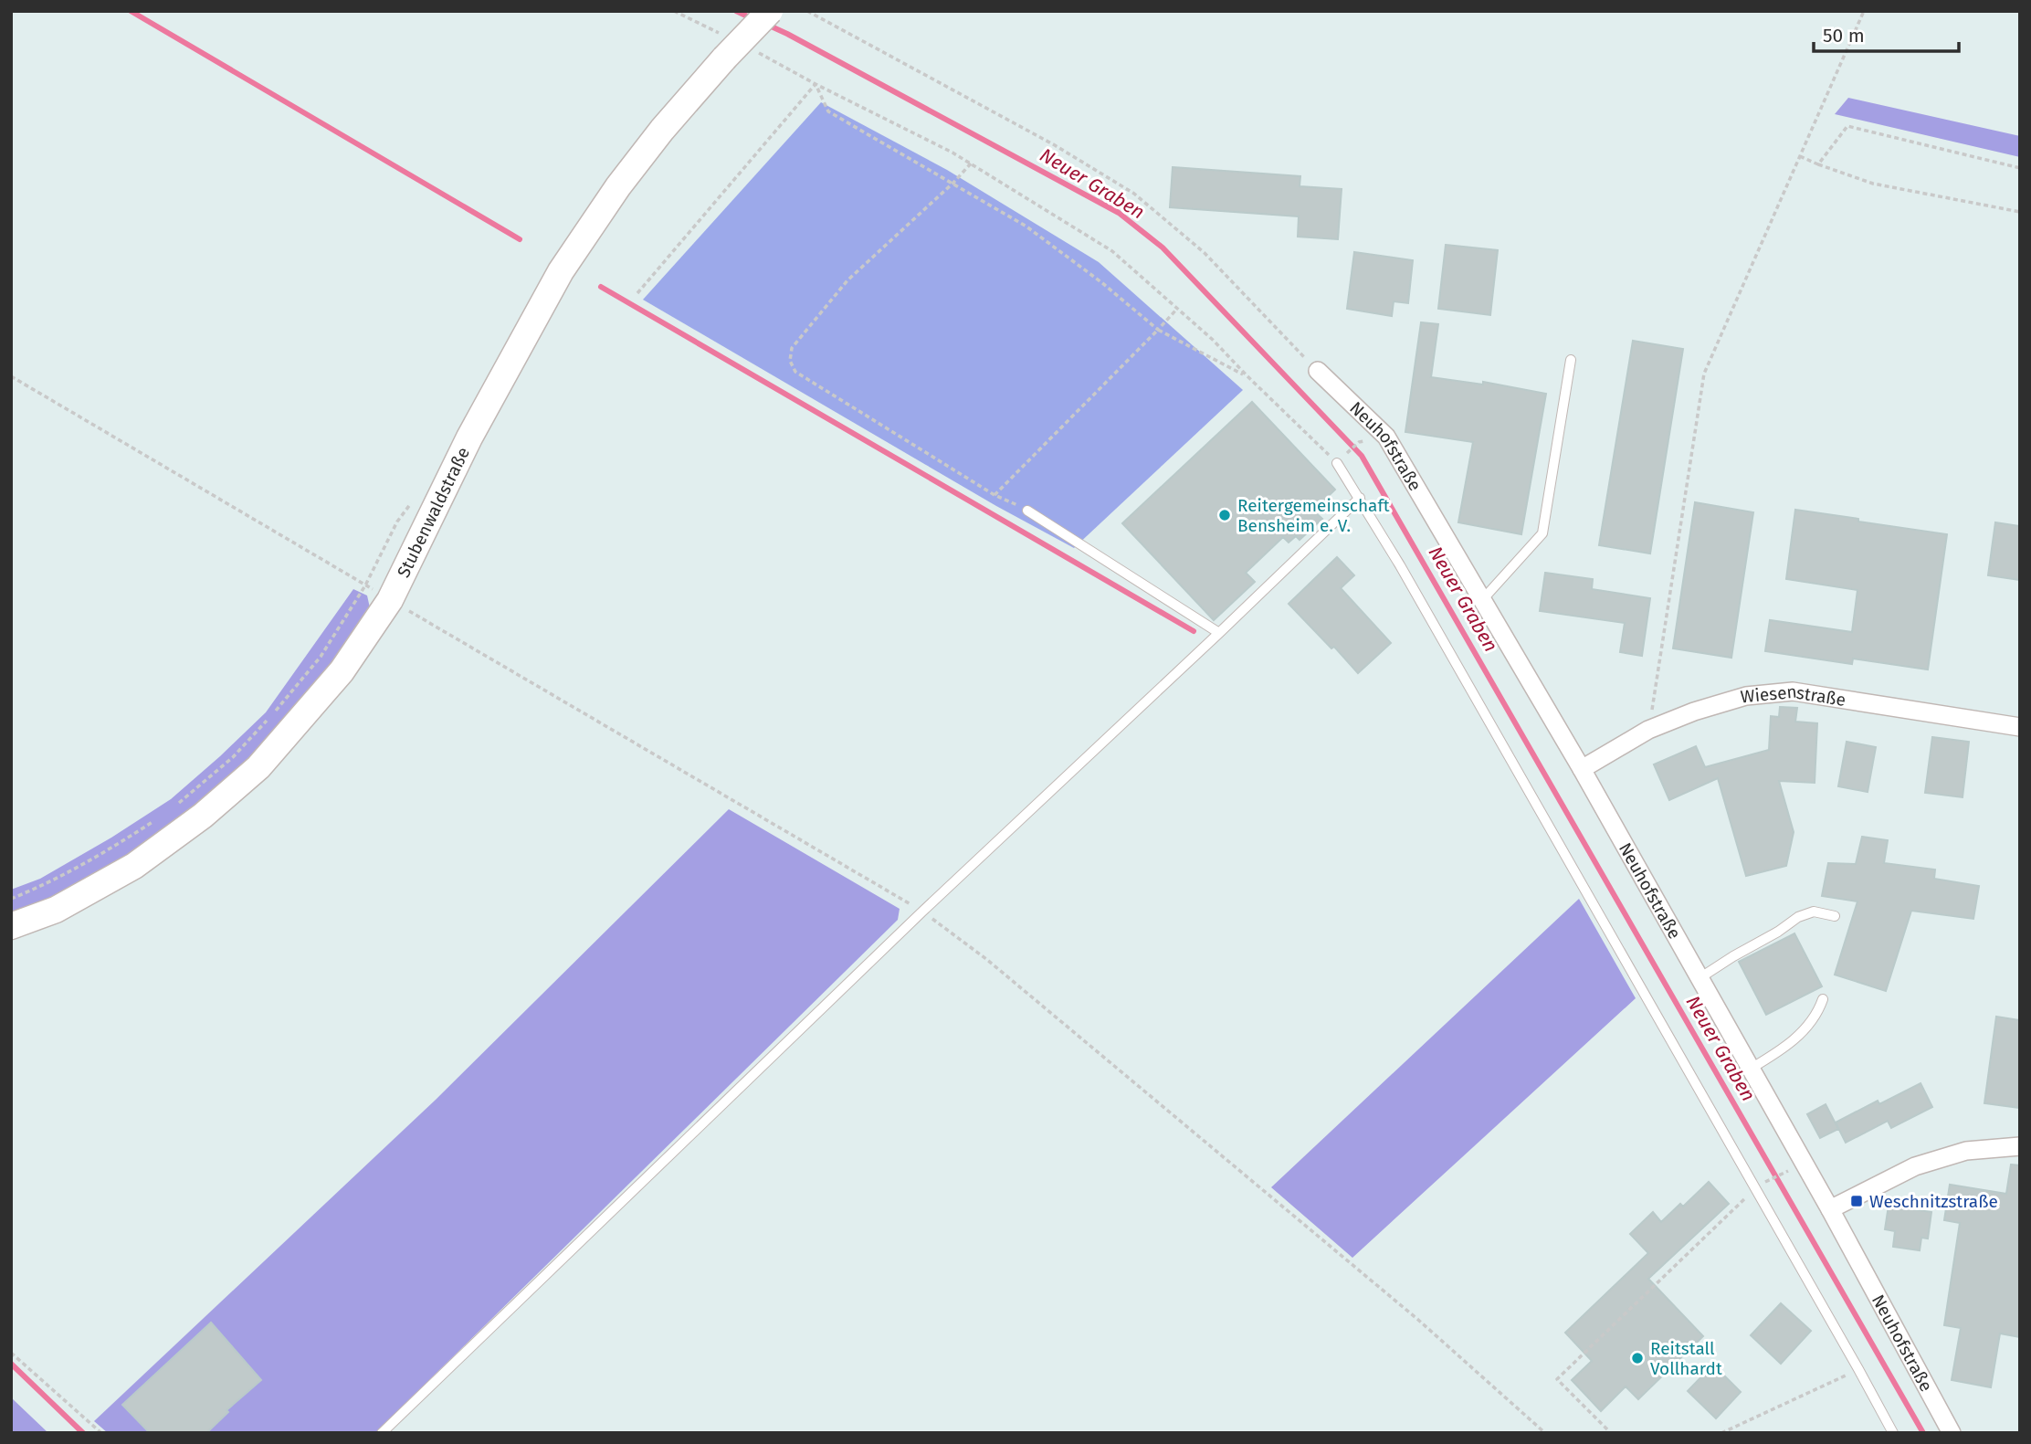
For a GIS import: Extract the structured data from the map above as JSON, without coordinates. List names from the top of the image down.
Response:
{
  "streets": {
    "street": ["Neuhofstraße", "Stubenwaldstraße", "Wiesenstraße"]
  },
  "crossings": [
    ["Neuhofstraße", "Wiesenstraße"]
  ],
  "water": ["Neuer Graben"],
  "places": {
    "other": ["Reitergemeinschaft Bensheim e. V.", "Reitstall Vollhardt"],
    "transit": ["Weschnitzstraße"]
  },
  "scale_bar": "50 m"
}
